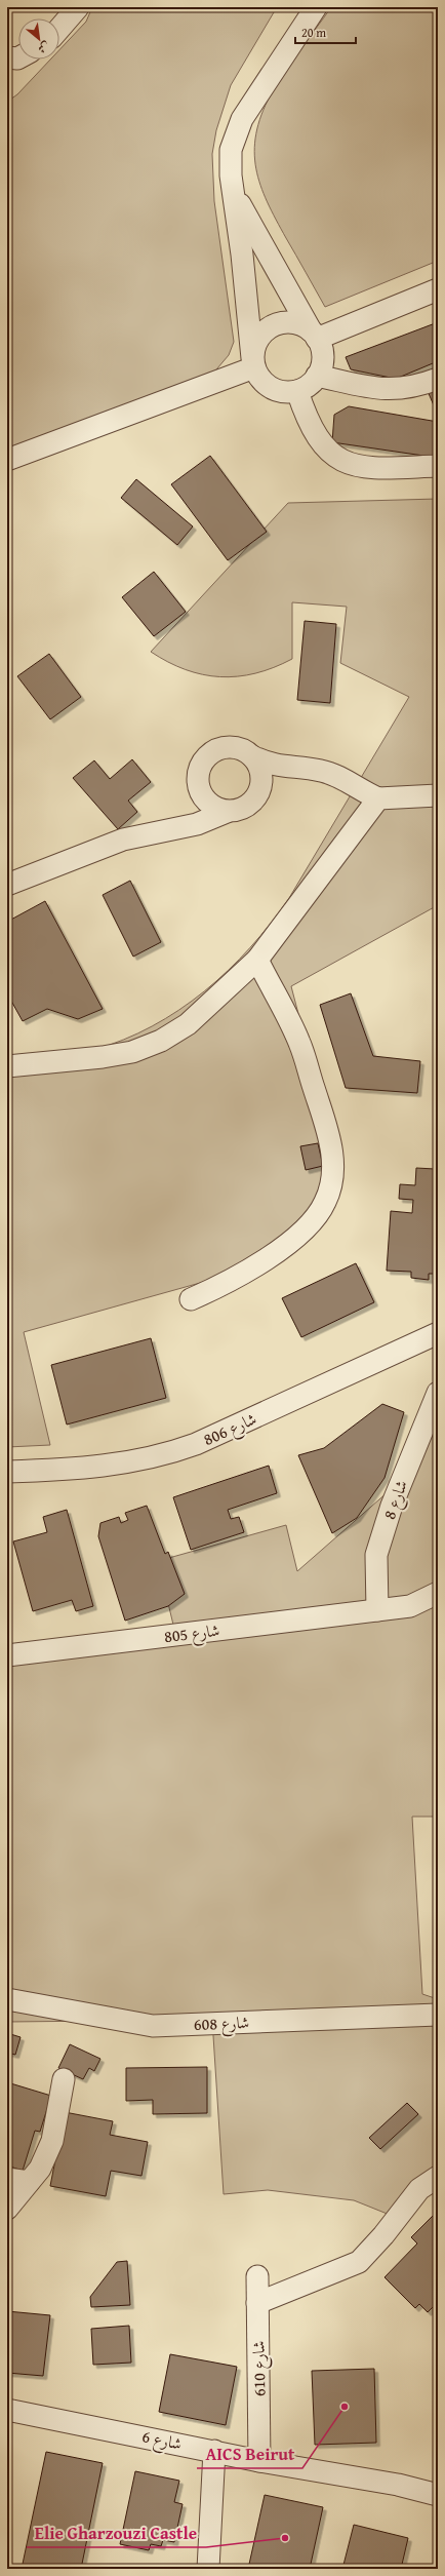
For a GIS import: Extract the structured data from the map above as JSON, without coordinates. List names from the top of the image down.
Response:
{
  "streets": {
    "street": [
      "شارع 806",
      "شارع 8",
      "شارع 805",
      "شارع 608",
      "شارع 610",
      "شارع 6"
    ]
  },
  "crossings": [
    ["شارع 8", "شارع 805"],
    ["شارع 610", "شارع 6"]
  ],
  "places": ["AICS Beirut", "Elie Gharzouzi Castle"],
  "scale_bar": "20 m",
  "north": "bottom right"
}
